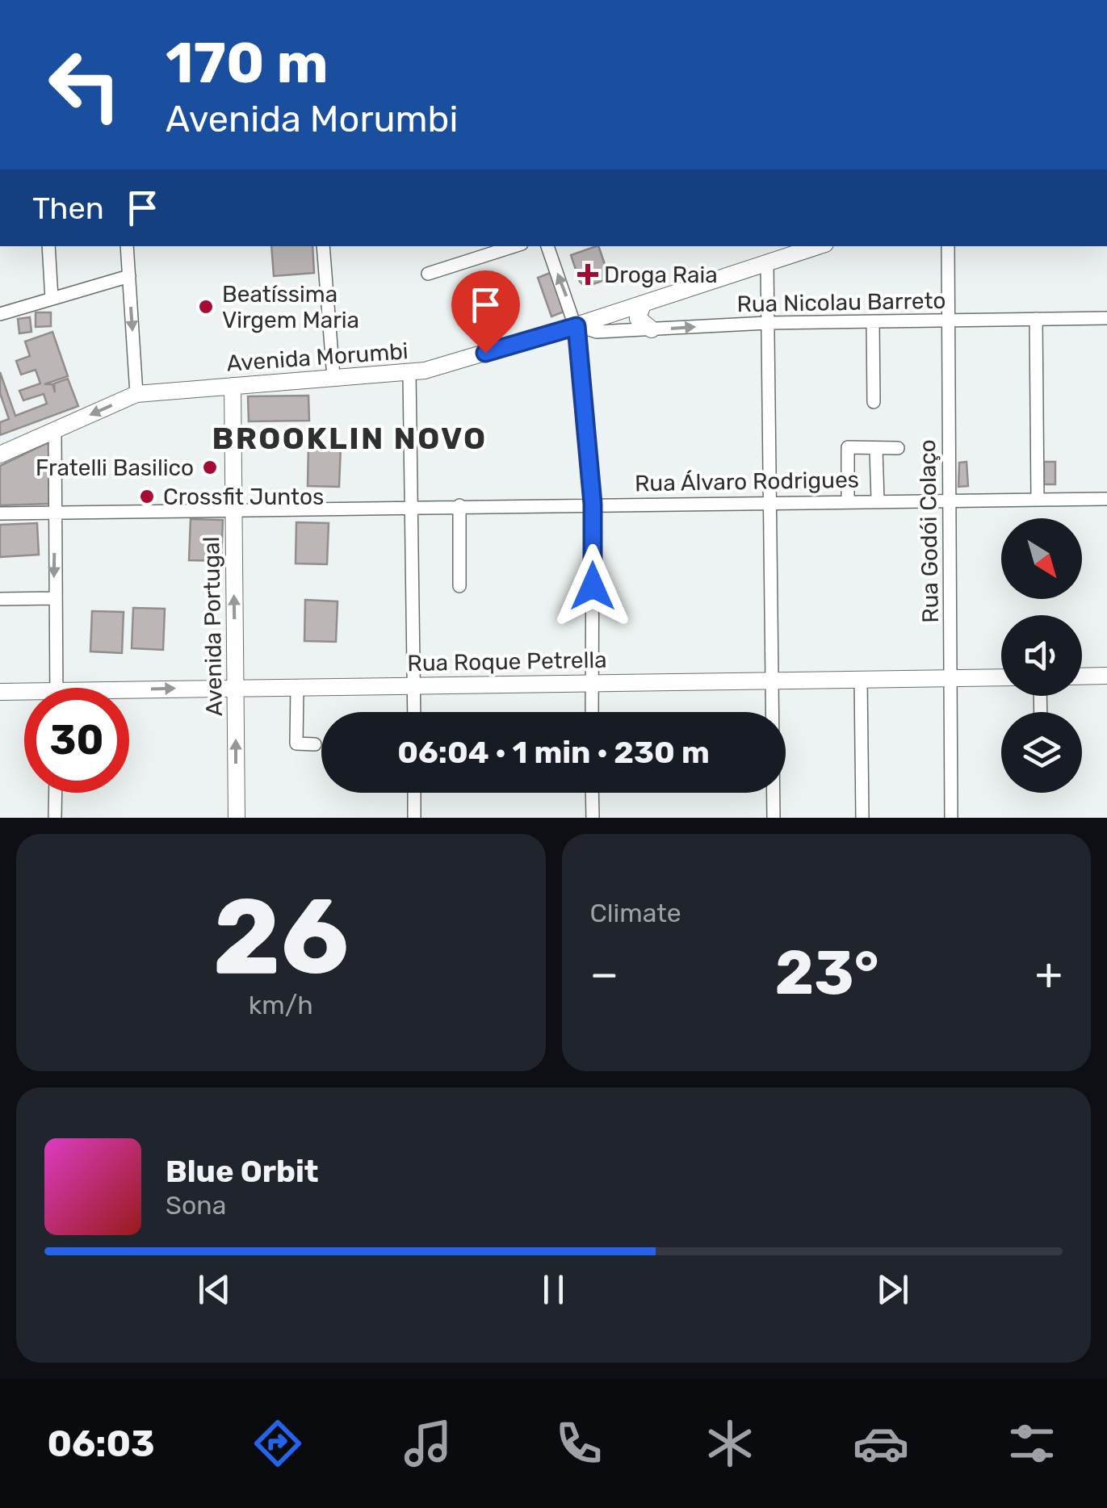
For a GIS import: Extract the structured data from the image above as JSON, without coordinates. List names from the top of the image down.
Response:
{
  "streets": {
    "street": [
      "Rua Nicolau Barreto",
      "Avenida Morumbi",
      "Rua Álvaro Rodrigues",
      "Rua Godói Colaço",
      "Avenida Portugal",
      "Rua Roque Petrella"
    ]
  },
  "crossings": [
    ["Rua Nicolau Barreto", "Avenida Morumbi"],
    ["Rua Nicolau Barreto", "Rua Godói Colaço"],
    ["Avenida Morumbi", "Avenida Portugal"],
    ["Rua Álvaro Rodrigues", "Rua Godói Colaço"],
    ["Rua Álvaro Rodrigues", "Avenida Portugal"],
    ["Rua Godói Colaço", "Rua Roque Petrella"],
    ["Avenida Portugal", "Rua Roque Petrella"]
  ],
  "one_way": ["Avenida Portugal"],
  "districts": ["BROOKLIN NOVO"],
  "places": {
    "health": ["Droga Raia"],
    "other": ["Beatíssima Virgem Maria", "Fratelli Basilico", "Crossfit Juntos"]
  },
  "north": "bottom right",
  "page": {
    "turn": ["170 m", "Avenida Morumbi"],
    "then": "Then",
    "limit": "30",
    "trip": "06:04 · 1 min · 230 m",
    "tile": [
      ["26", "km/h"],
      "Climate"
    ],
    "heat": ["−", "23°", "+"],
    "song": ["Blue Orbit", "Sona"],
    "tabs": "06:03"
  }
}
